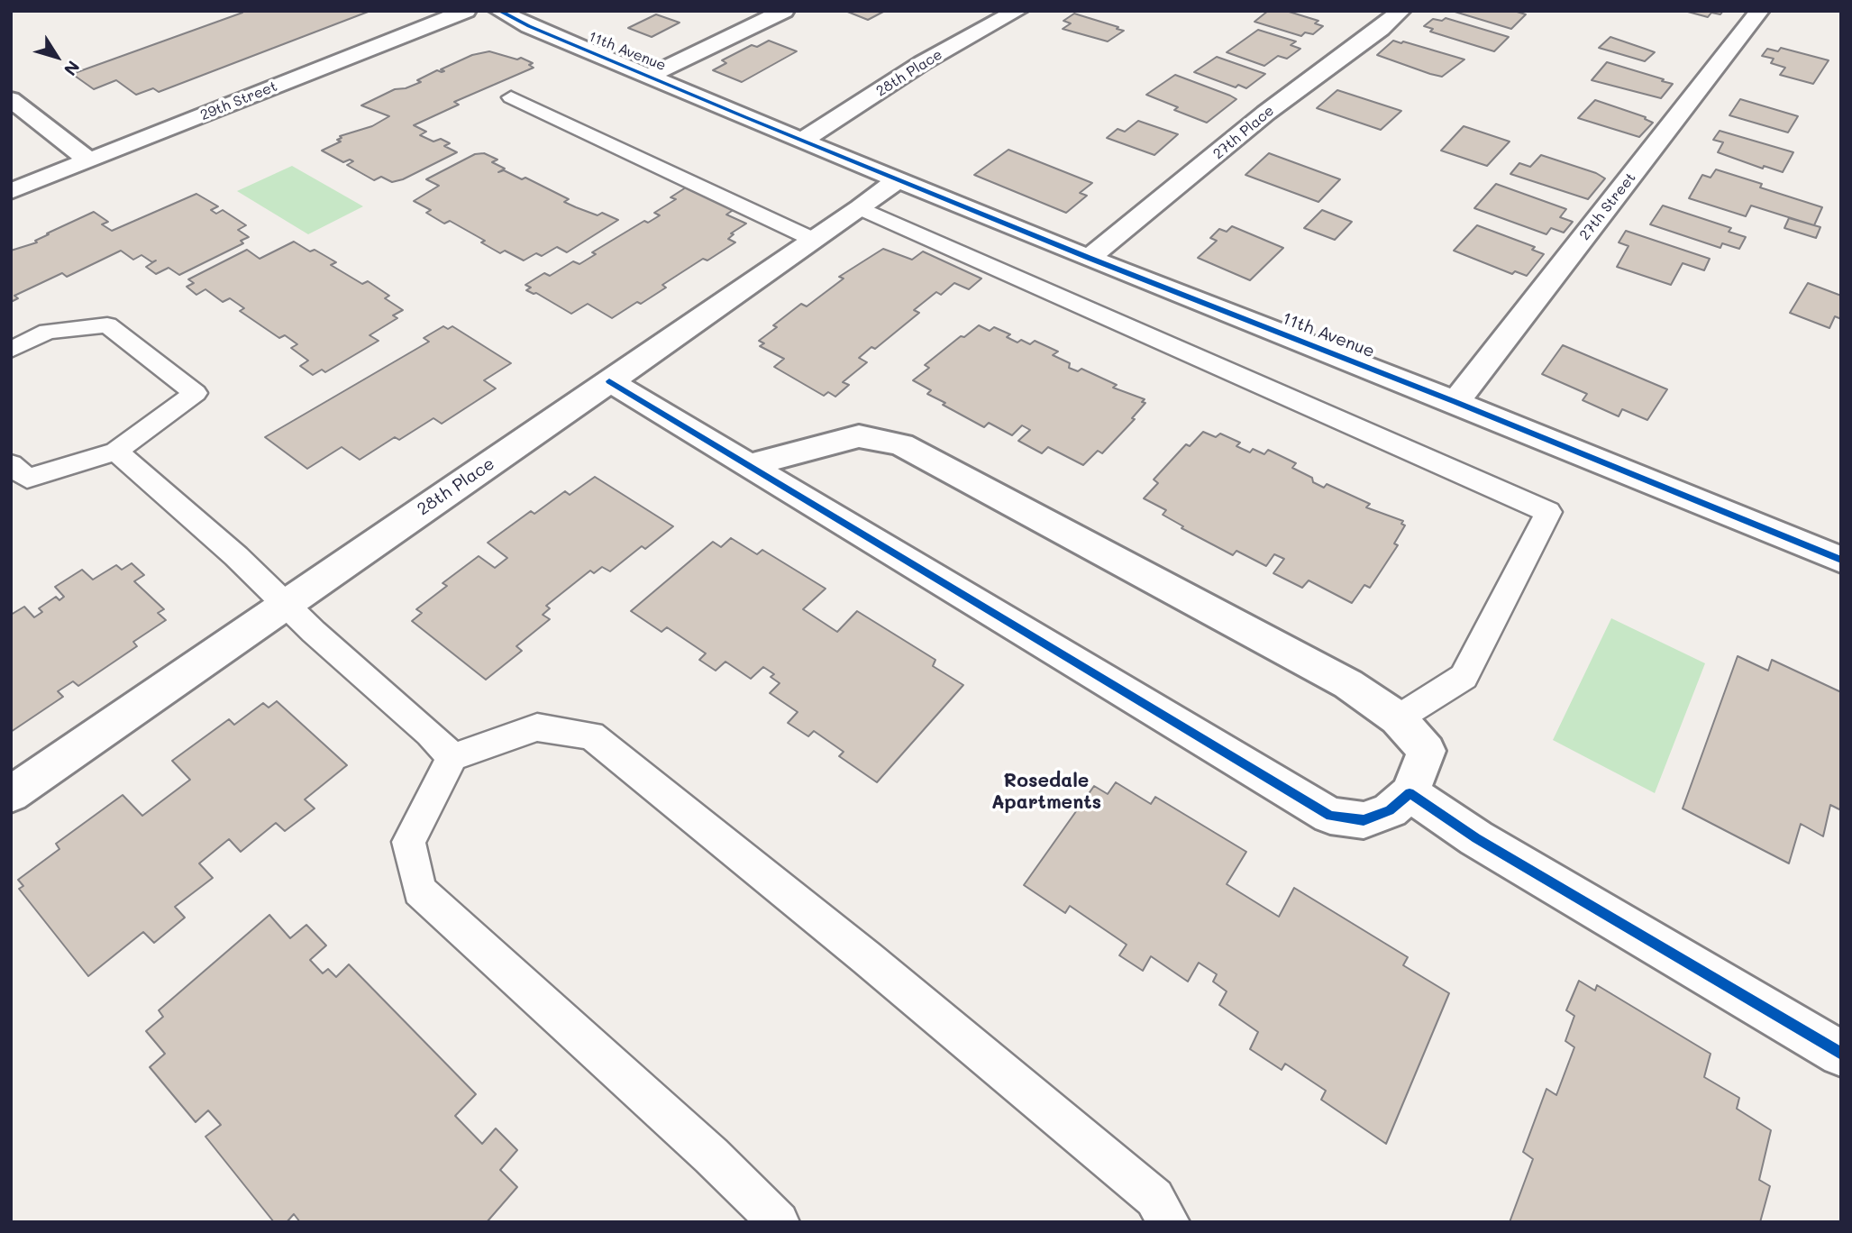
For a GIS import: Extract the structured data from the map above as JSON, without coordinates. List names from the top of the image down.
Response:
{
  "streets": {
    "street": [
      "11th Avenue",
      "28th Place",
      "29th Street",
      "27th Place",
      "27th Street"
    ]
  },
  "crossings": [
    ["11th Avenue", "28th Place"],
    ["11th Avenue", "27th Place"],
    ["11th Avenue", "27th Street"]
  ],
  "districts": ["Rosedale Apartments"],
  "north": "bottom right"
}
